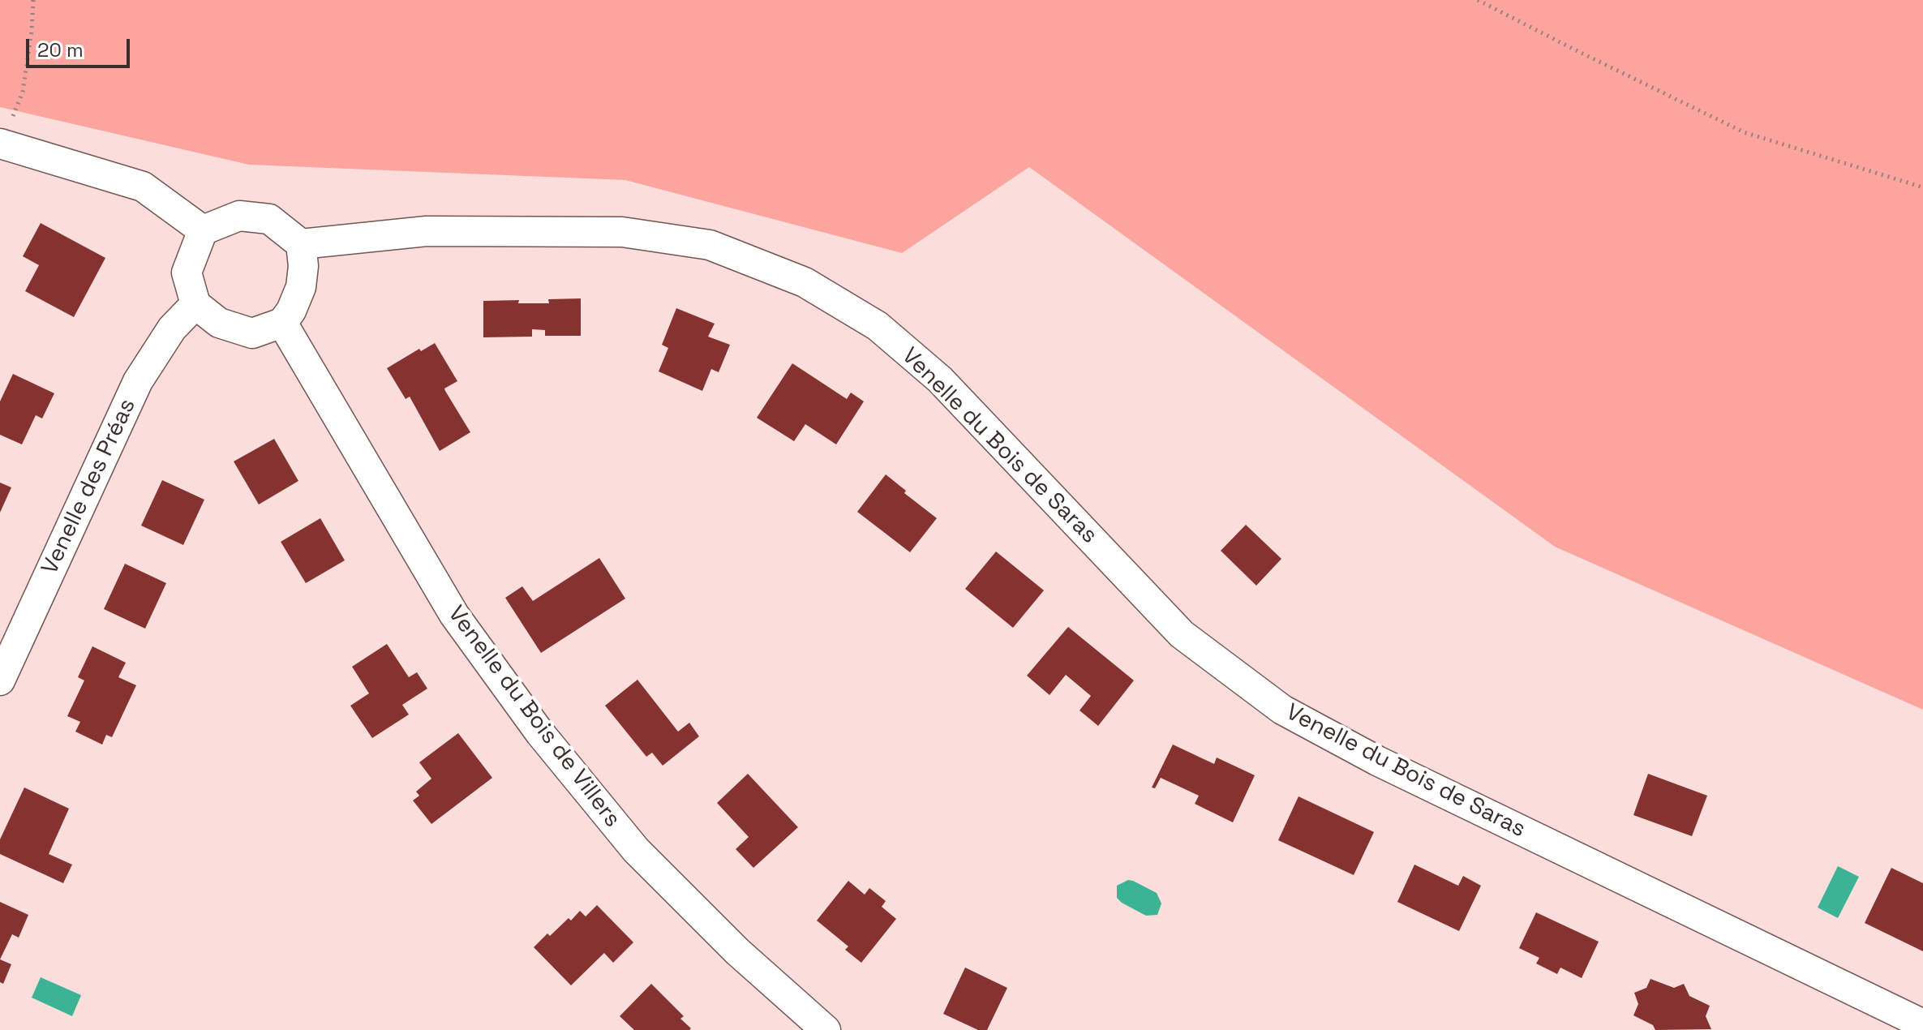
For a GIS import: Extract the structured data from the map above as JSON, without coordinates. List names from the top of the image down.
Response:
{
  "streets": {
    "street": ["Venelle du Bois de Saras", "Venelle des Préas", "Venelle du Bois de Villers"]
  },
  "crossings": [
    ["Venelle du Bois de Saras", "Venelle des Préas"],
    ["Venelle du Bois de Saras", "Venelle du Bois de Villers"],
    ["Venelle des Préas", "Venelle du Bois de Villers"]
  ],
  "scale_bar": "20 m"
}
